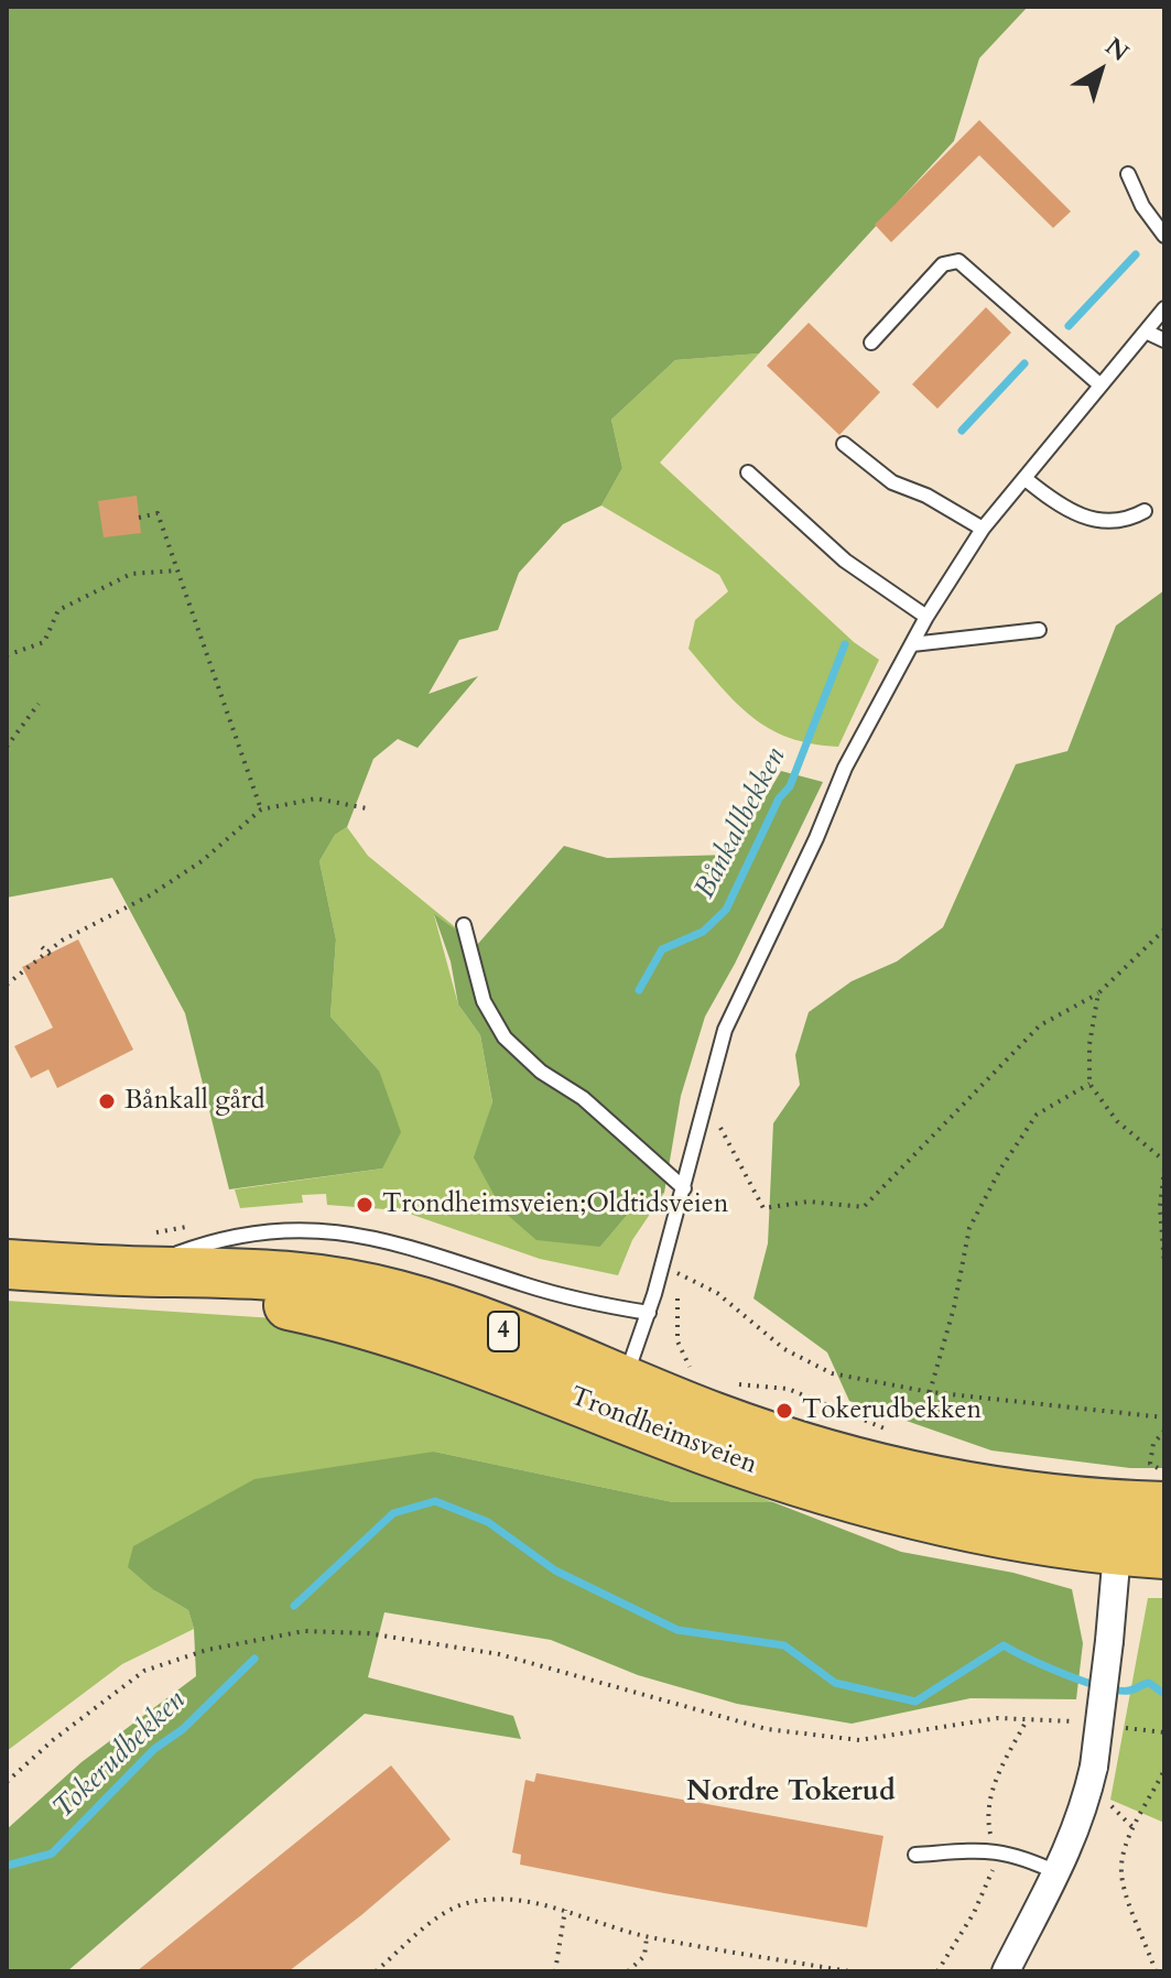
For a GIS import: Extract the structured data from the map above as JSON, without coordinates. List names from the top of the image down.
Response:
{
  "streets": {
    "highway": ["4", "Trondheimsveien"]
  },
  "districts": ["Nordre Tokerud"],
  "water": ["Bånkallbekken", "Tokerudbekken"],
  "places": ["Bånkall gård", "Trondheimsveien;Oldtidsveien", "Tokerudbekken"],
  "north": "top right"
}
